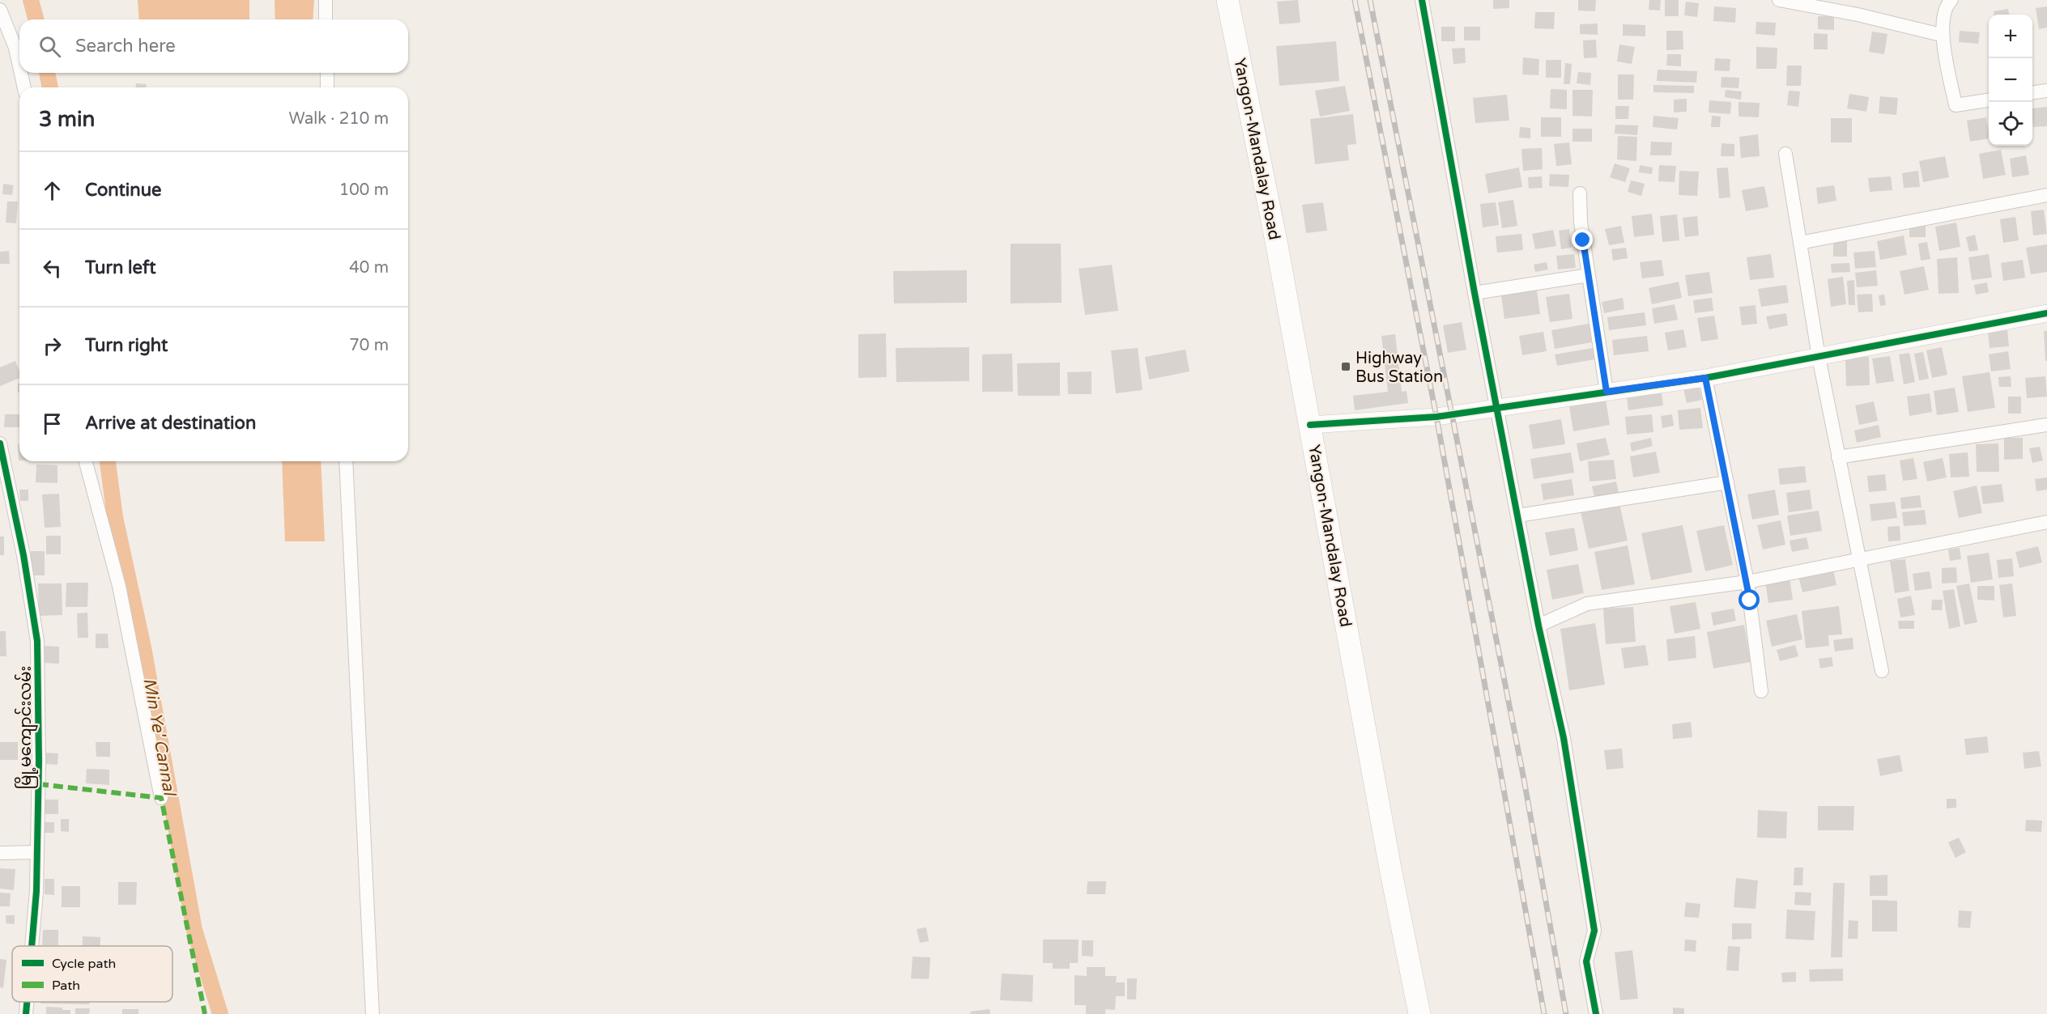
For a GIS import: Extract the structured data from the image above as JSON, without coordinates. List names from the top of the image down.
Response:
{
  "streets": {
    "highway": ["Yangon-Mandalay Road"],
    "street": ["မြို့မကျောင်းလမ်း"]
  },
  "water": ["Min Ye' Cannal"],
  "places": {
    "transit": ["Highway Bus Station"]
  },
  "legend": ["Cycle path", "Path"],
  "page": {
    "map_buttons": ["+", "−"],
    "search": "Search here",
    "heading": ["3 min", "Walk · 210 m"],
    "list": [
      ["Continue", "100 m"],
      ["Turn left", "40 m"],
      ["Turn right", "70 m"],
      "Arrive at destination"
    ]
  }
}
